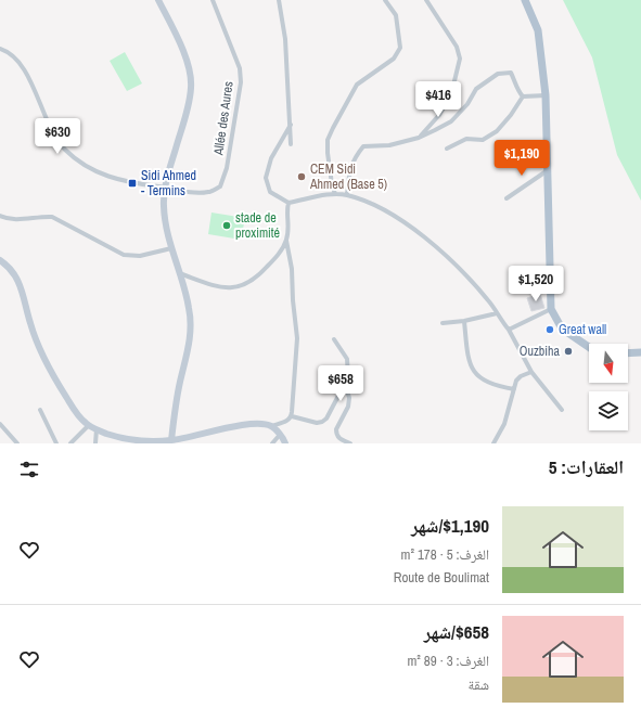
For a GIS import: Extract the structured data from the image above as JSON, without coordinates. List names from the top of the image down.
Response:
{
  "streets": {
    "street": ["Allée des Aures"]
  },
  "places": {
    "other": [
      "CEM Sidi Ahmed (Base 5)",
      "stade de proximité",
      "Great wall",
      "Ouzbiha"
    ],
    "transit": ["Sidi Ahmed - Termins"]
  },
  "north": "bottom",
  "page": {
    "price": [
      "$416",
      "$630",
      "$1,190",
      "$1,520",
      "$658"
    ],
    "heading": "العقارات: 5",
    "list": [
      {
        "name": "$1,190/شهر",
        "note": "الغرف: 5 · 178 m² · Route de Boulimat"
      },
      {
        "name": "$658/شهر",
        "note": "الغرف: 3 · 89 m² · شقة"
      }
    ]
  }
}
